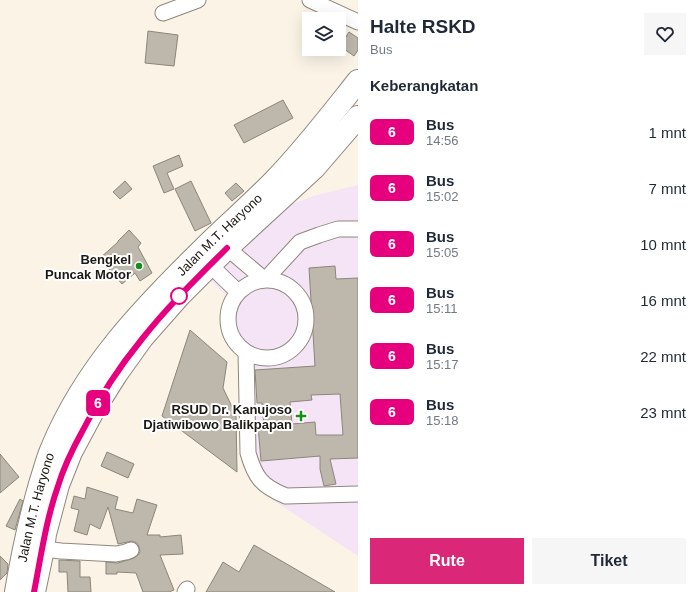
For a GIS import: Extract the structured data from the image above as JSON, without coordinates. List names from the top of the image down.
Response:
{
  "streets": {
    "highway": ["Jalan M.T. Haryono"]
  },
  "places": {
    "other": ["Bengkel Puncak Motor"],
    "health": ["RSUD Dr. Kanujoso Djatiwibowo Balikpapan"]
  },
  "lines": ["bus line 6"],
  "page": {
    "on_map": "6",
    "heading": [
      ["Halte RSKD", "Bus"],
      "Keberangkatan"
    ],
    "list": [
      {
        "mark": "6",
        "name": "Bus",
        "note": "14:56",
        "value": "1 mnt"
      },
      {
        "mark": "6",
        "name": "Bus",
        "note": "15:02",
        "value": "7 mnt"
      },
      {
        "mark": "6",
        "name": "Bus",
        "note": "15:05",
        "value": "10 mnt"
      },
      {
        "mark": "6",
        "name": "Bus",
        "note": "15:11",
        "value": "16 mnt"
      },
      {
        "mark": "6",
        "name": "Bus",
        "note": "15:17",
        "value": "22 mnt"
      },
      {
        "mark": "6",
        "name": "Bus",
        "note": "15:18",
        "value": "23 mnt"
      }
    ],
    "buttons": ["Rute", "Tiket"]
  }
}
